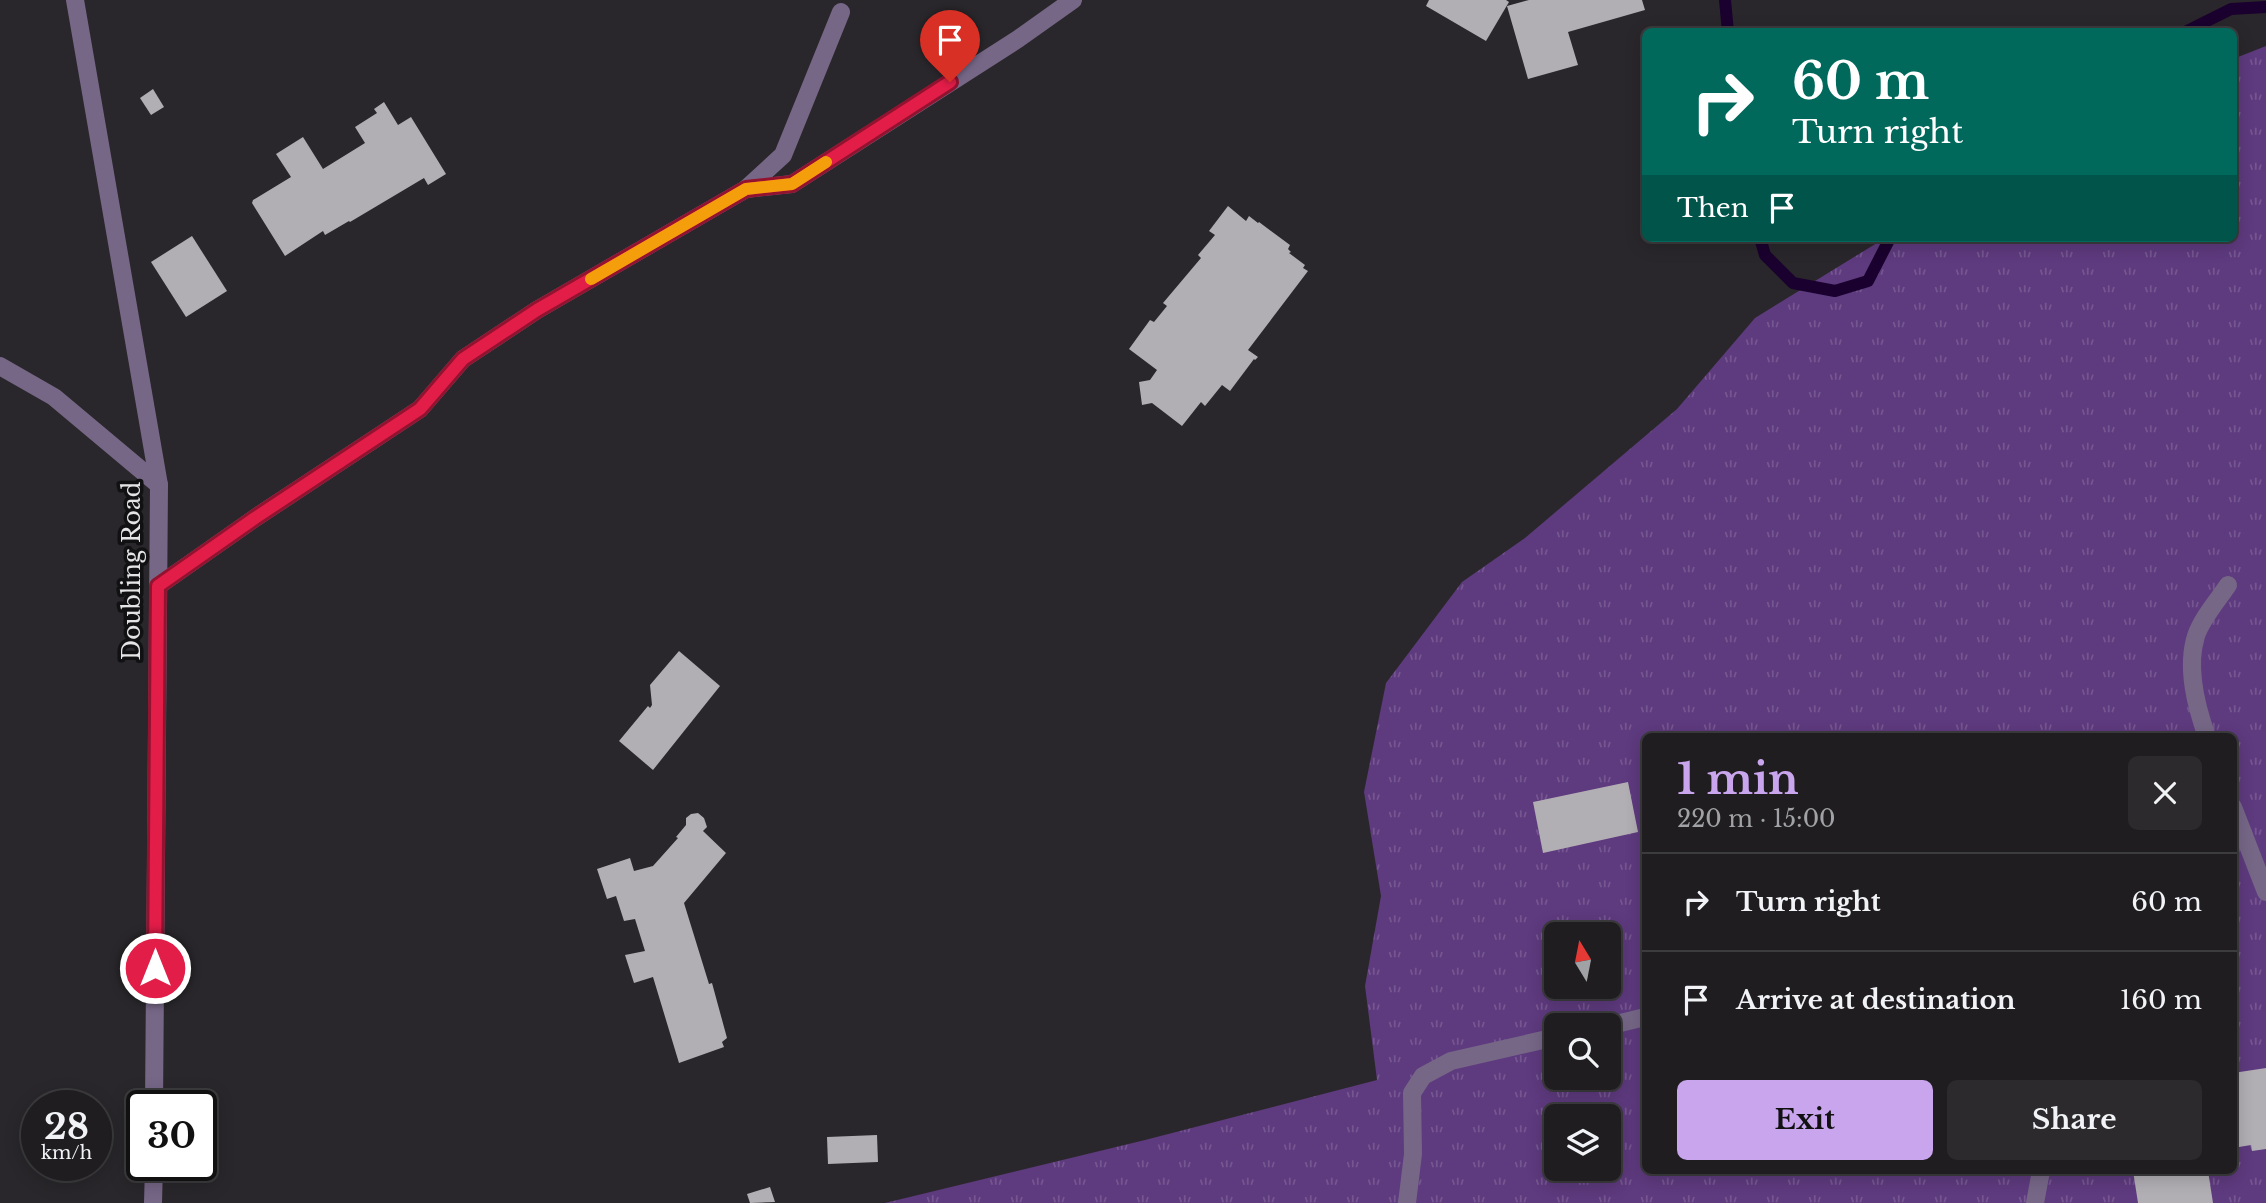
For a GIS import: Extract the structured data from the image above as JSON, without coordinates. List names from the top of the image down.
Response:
{
  "streets": {
    "street": ["Doubling Road"]
  },
  "north": "top",
  "page": {
    "turn": ["60 m", "Turn right"],
    "then": "Then",
    "heading": ["1 min", "220 m · 15:00"],
    "list": [
      {
        "name": "Turn right",
        "value": "60 m"
      },
      {
        "name": "Arrive at destination",
        "value": "160 m"
      }
    ],
    "buttons": ["Exit", "Share"],
    "speed": "28 km/h",
    "limit": "30"
  }
}
